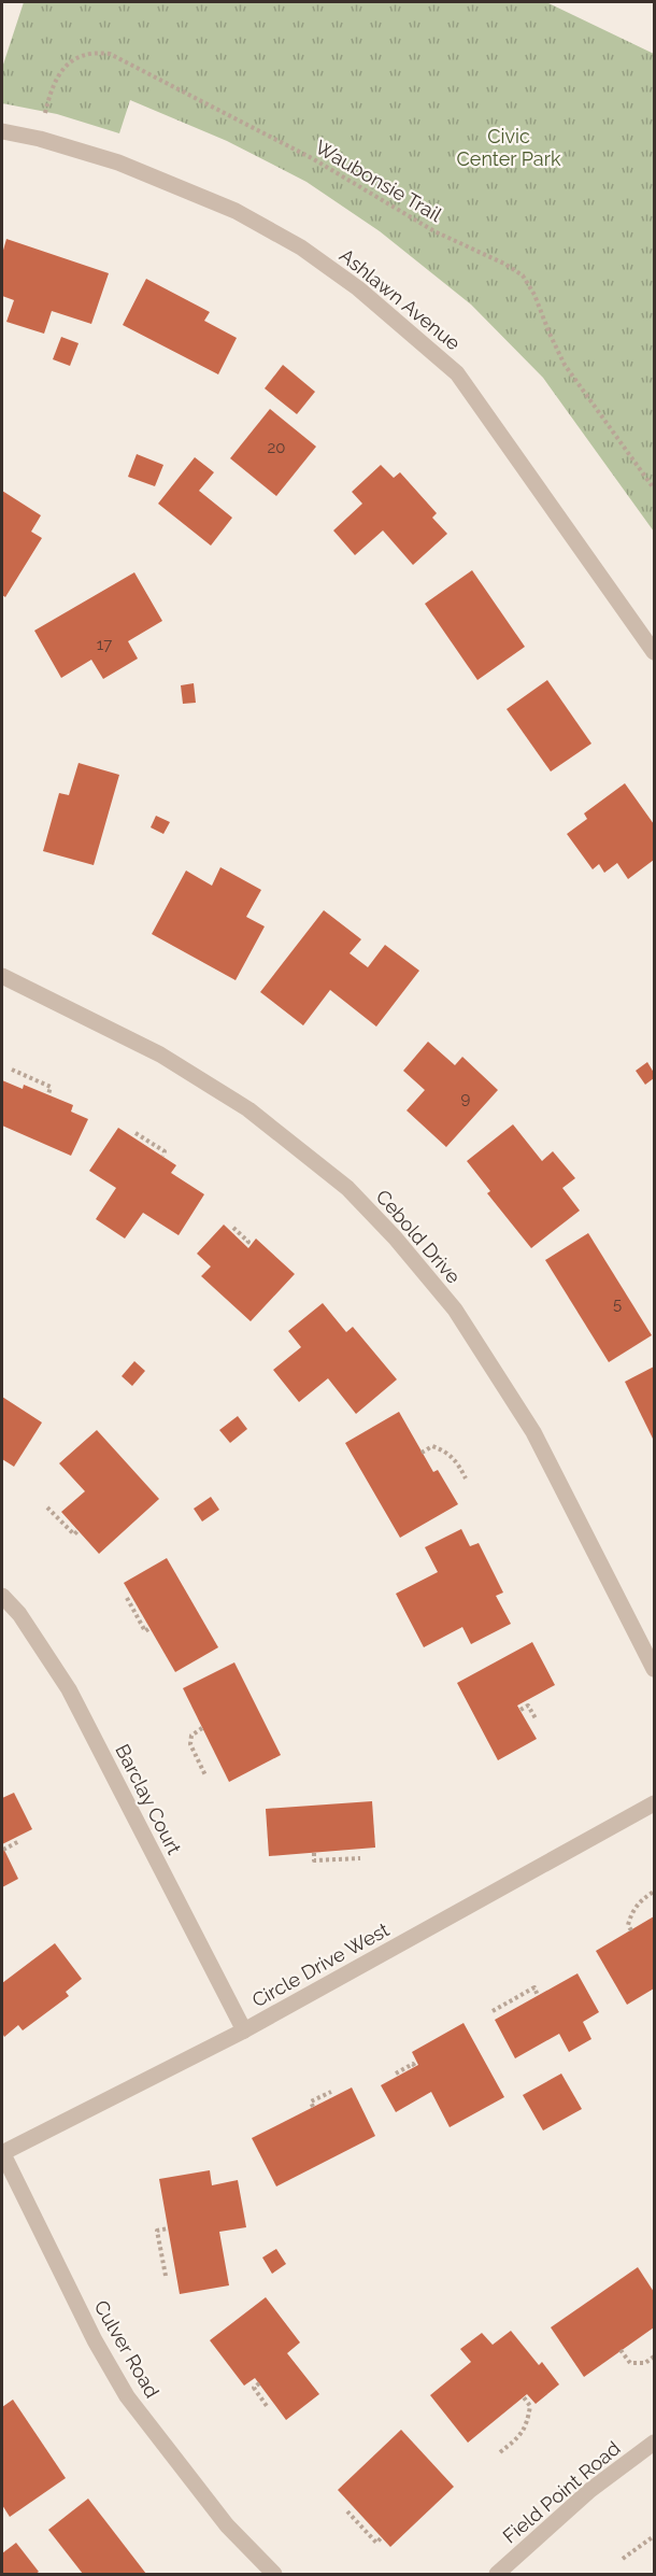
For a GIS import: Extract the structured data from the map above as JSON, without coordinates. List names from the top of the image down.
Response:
{
  "streets": {
    "street": [
      "Ashlawn Avenue",
      "Cebold Drive",
      "Barclay Court",
      "Circle Drive West",
      "Culver Road",
      "Field Point Road"
    ],
    "path": ["Waubonsie Trail"]
  },
  "crossings": [
    ["Waubonsie Trail", "Ashlawn Avenue"],
    ["Barclay Court", "Circle Drive West"],
    ["Circle Drive West", "Culver Road"]
  ],
  "parks": ["Civic Center Park"],
  "house_numbers": [
    "20",
    "17",
    "9",
    "5"
  ]
}
